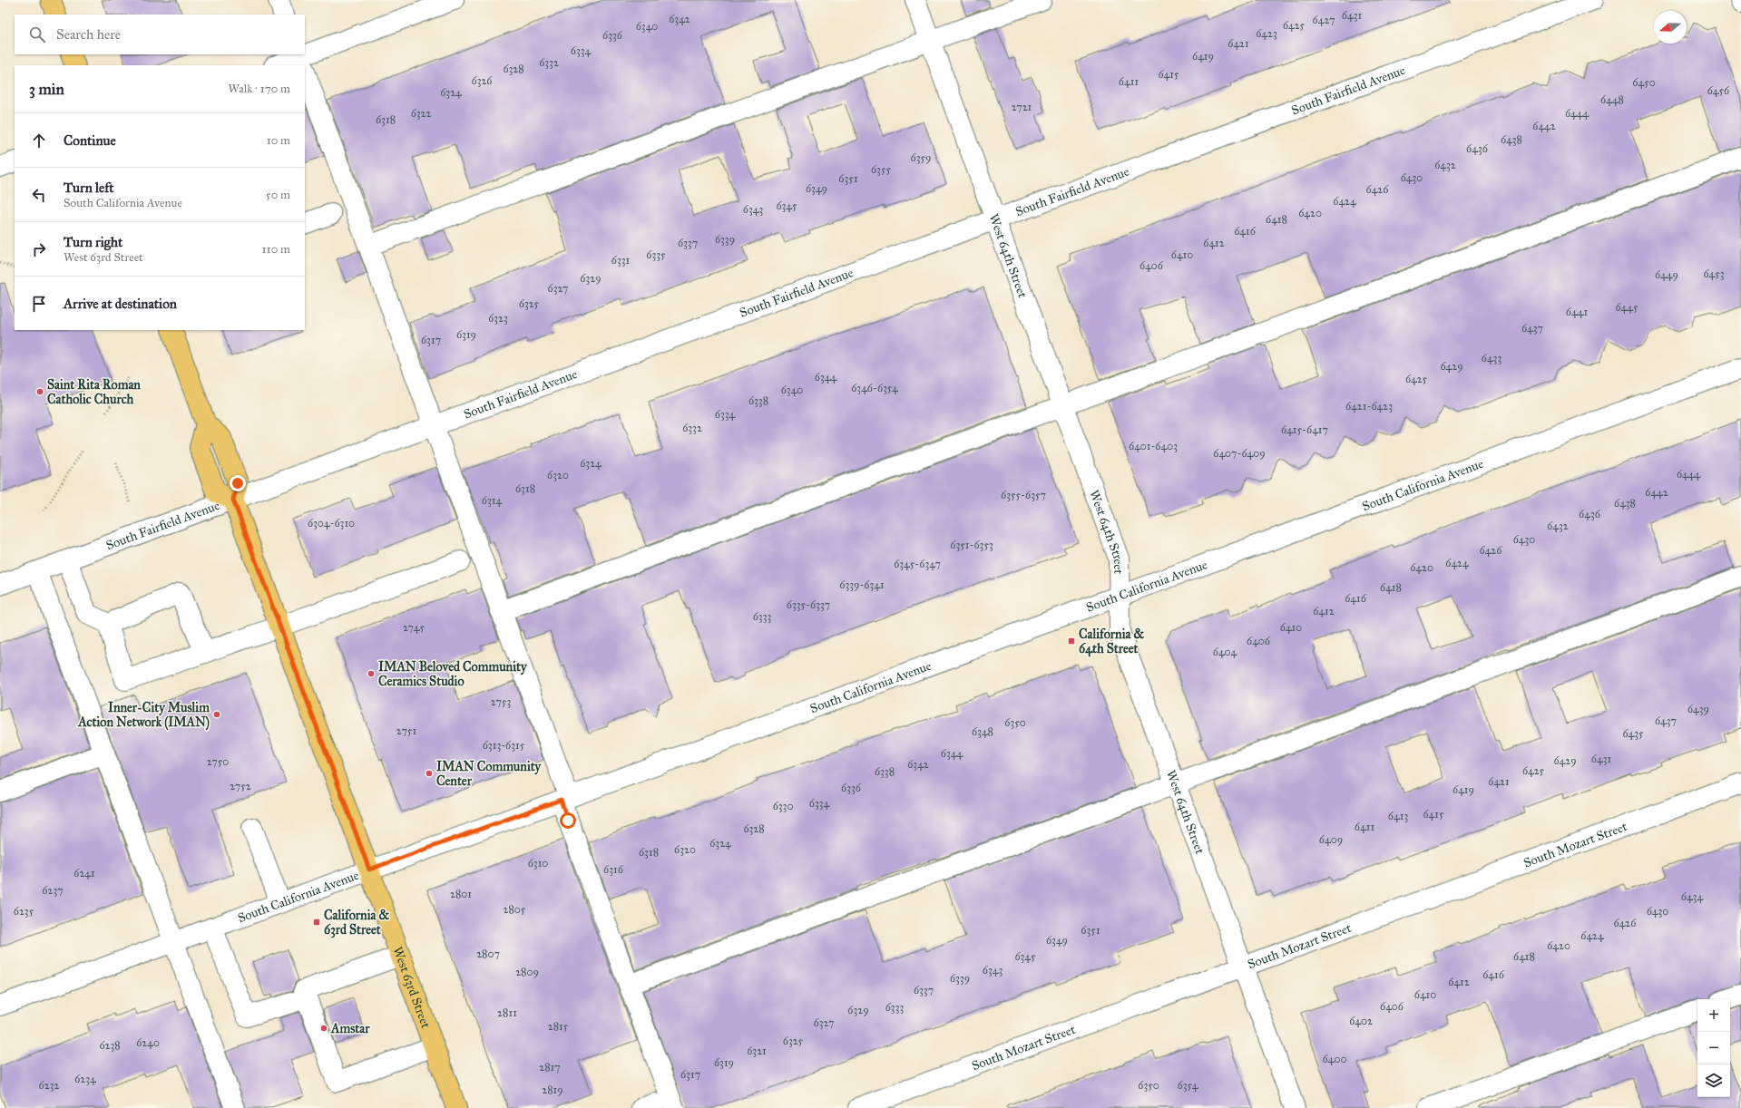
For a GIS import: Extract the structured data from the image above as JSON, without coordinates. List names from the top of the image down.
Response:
{
  "streets": {
    "main road": ["West 63rd Street"],
    "street": [
      "South Fairfield Avenue",
      "West 64th Street",
      "South California Avenue",
      "South Mozart Street"
    ]
  },
  "crossings": [
    ["South Fairfield Avenue", "West 64th Street"],
    ["South Fairfield Avenue", "West 63rd Street"],
    ["West 64th Street", "South California Avenue"],
    ["West 64th Street", "South Mozart Street"],
    ["South California Avenue", "West 63rd Street"]
  ],
  "places": {
    "other": [
      "Saint Rita Roman Catholic Church",
      "IMAN Beloved Community Ceramics Studio",
      "Inner-City Muslim Action Network (IMAN)",
      "IMAN Community Center",
      "Amstar"
    ],
    "transit": ["California & 64th Street", "California & 63rd Street"]
  },
  "house_numbers": [
    "6431",
    "6342",
    "6427",
    "6425",
    "6340",
    "6423",
    "6336",
    "6421",
    "6334",
    "6419",
    "6332",
    "6328",
    "6415",
    "6326",
    "6411",
    "6450",
    "6456",
    "6324",
    "6448",
    "2721",
    "6322",
    "6444",
    "6318",
    "6442",
    "6438",
    "6436",
    "6359",
    "6432",
    "6355",
    "6430",
    "6351",
    "6349",
    "6426",
    "6424",
    "6345",
    "6343",
    "6420",
    "6418",
    "6416",
    "6339",
    "6337",
    "6412",
    "6335",
    "6410",
    "6331",
    "6406",
    "6453",
    "6449",
    "6329",
    "6327",
    "6325",
    "6445",
    "6441",
    "6323",
    "6437",
    "6319",
    "6317",
    "6433",
    "6429",
    "6344",
    "6425",
    "6346-6354",
    "6340",
    "6338",
    "6421-6423",
    "6334",
    "6332",
    "6415-6417",
    "6401-6403",
    "6407-6409",
    "6324",
    "6444",
    "6320",
    "6318",
    "6442",
    "6355-6357",
    "6314",
    "6438",
    "6436",
    "6304-6310",
    "6432",
    "6430",
    "6351-6353",
    "6426",
    "6424",
    "6345-6347",
    "6420",
    "6339-6341",
    "6418",
    "6416",
    "6335-6337",
    "6412",
    "6333",
    "2745",
    "6410",
    "6406",
    "6404",
    "2753",
    "6439",
    "6437",
    "6350",
    "2751",
    "6348",
    "6435",
    "6313-6315",
    "6344",
    "6431",
    "6429",
    "2750",
    "6342",
    "6425",
    "6338",
    "6421",
    "2752",
    "6336",
    "6419",
    "6334",
    "6330",
    "6415",
    "6413",
    "6411",
    "6328",
    "6409",
    "6324",
    "6320",
    "6318",
    "6310",
    "6316",
    "6241",
    "6237",
    "2801",
    "6434",
    "2805",
    "6235",
    "6430",
    "6426",
    "6351",
    "6424",
    "6349",
    "6420",
    "2807",
    "6345",
    "6418",
    "6343",
    "2809",
    "6416",
    "6339",
    "6412",
    "6337",
    "6410",
    "6406",
    "6333",
    "6329",
    "2811",
    "6402",
    "6327",
    "2815",
    "6325",
    "6240",
    "6238",
    "6321",
    "6400",
    "6319",
    "2817",
    "6317",
    "6234",
    "6232",
    "6350",
    "6354",
    "2819"
  ],
  "north": "left",
  "page": {
    "search": "Search here",
    "heading": ["3 min", "Walk · 170 m"],
    "list": [
      ["Continue", "10 m"],
      ["Turn left", "South California Avenue", "50 m"],
      ["Turn right", "West 63rd Street", "110 m"],
      "Arrive at destination"
    ],
    "map_buttons": ["+", "−"]
  }
}
